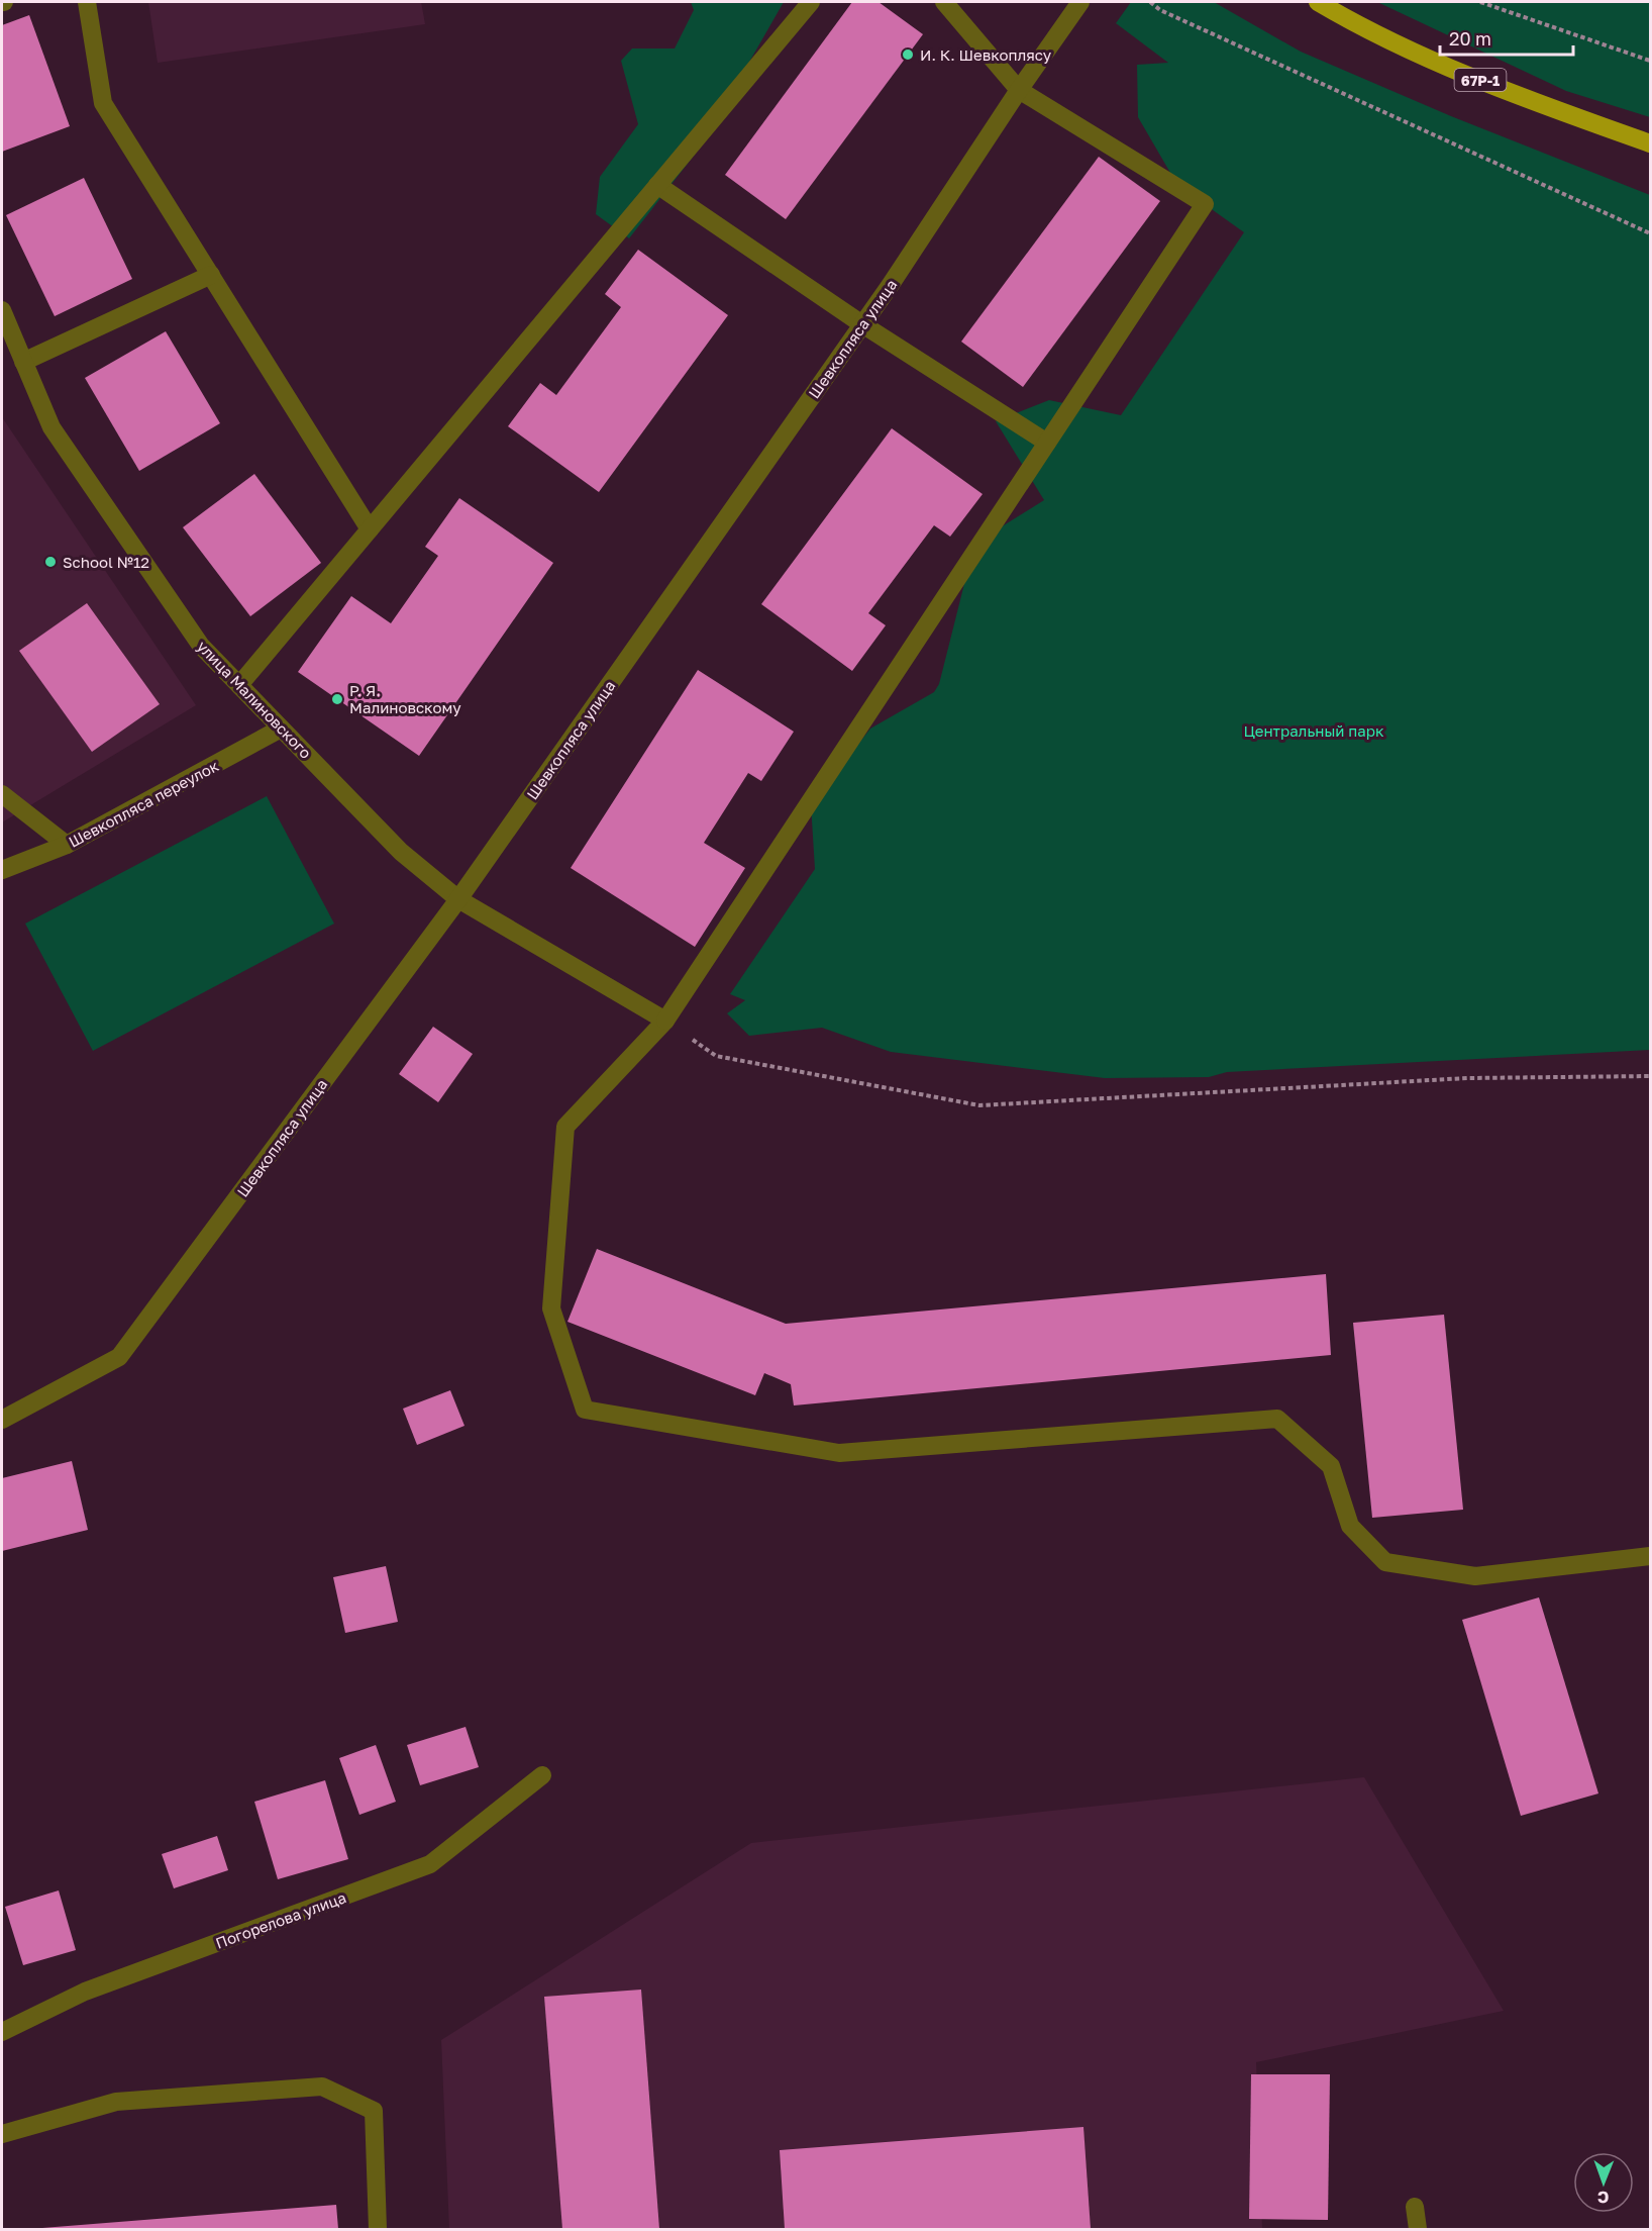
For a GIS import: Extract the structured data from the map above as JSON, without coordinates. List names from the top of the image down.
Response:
{
  "streets": {
    "main road": ["67Р-1"],
    "street": [
      "Шевкопляса улица",
      "улица Малиновского",
      "Шевкопляса переулок",
      "Погорелова улица"
    ]
  },
  "crossings": [
    ["Шевкопляса улица", "улица Малиновского"],
    ["улица Малиновского", "Шевкопляса переулок"]
  ],
  "parks": ["Центральный парк"],
  "places": ["И. К. Шевкоплясу", "School №12", "Р. Я. Малиновскому"],
  "scale_bar": "20 m",
  "north": "bottom"
}
